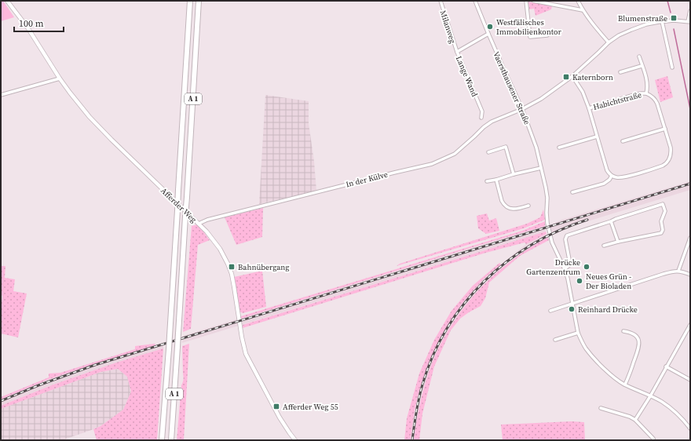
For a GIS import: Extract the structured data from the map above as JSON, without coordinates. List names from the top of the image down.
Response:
{
  "streets": {
    "highway": ["A 1"],
    "street": [
      "Milanweg",
      "Lange Wand",
      "Vaersthausener Straße",
      "Habichtstraße",
      "In der Külve",
      "Afferder Weg"
    ]
  },
  "crossings": [
    ["Milanweg", "Lange Wand"],
    ["Lange Wand", "Vaersthausener Straße"],
    ["Vaersthausener Straße", "In der Külve"],
    ["Habichtstraße", "In der Külve"],
    ["In der Külve", "Afferder Weg"]
  ],
  "places": {
    "transit": [
      "Blumenstraße",
      "Katernborn",
      "Bahnübergang",
      "Afferder Weg 55"
    ],
    "other": [
      "Westfälisches Immobilienkontor",
      "Drücke Gartenzentrum",
      "Neues Grün - Der Bioladen",
      "Reinhard Drücke"
    ]
  },
  "scale_bar": "100 m"
}
